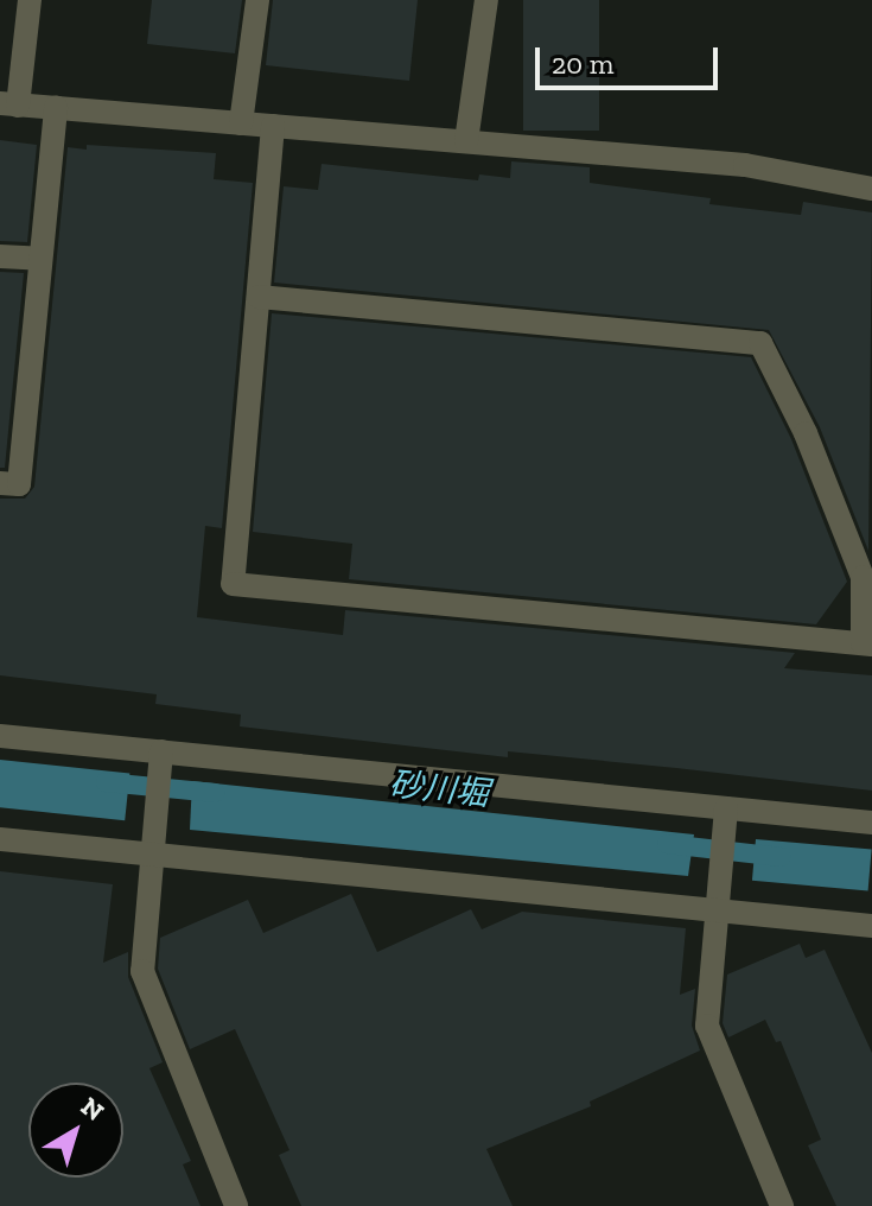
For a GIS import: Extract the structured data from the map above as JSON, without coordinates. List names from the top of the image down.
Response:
{
  "water": ["砂川堀"],
  "scale_bar": "20 m",
  "north": "top right"
}
